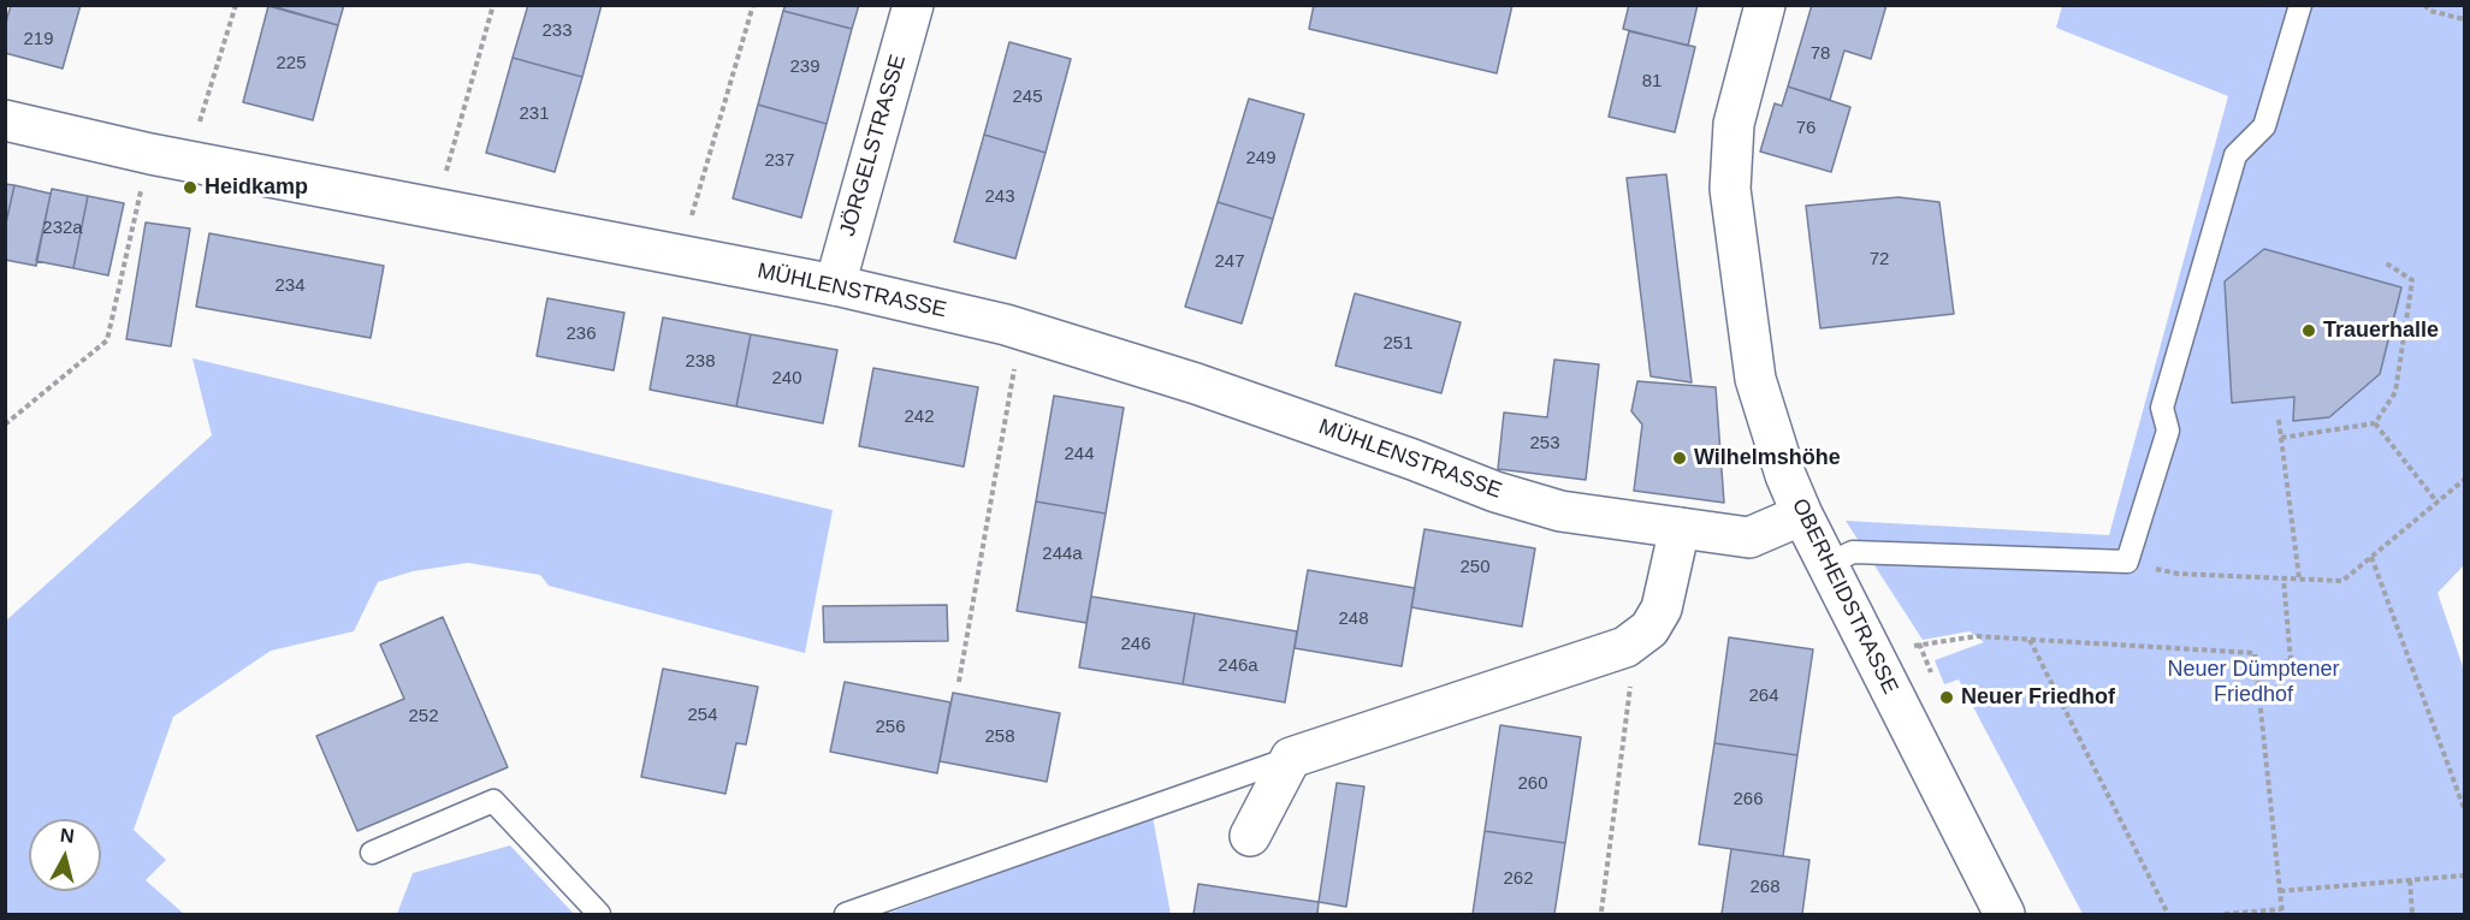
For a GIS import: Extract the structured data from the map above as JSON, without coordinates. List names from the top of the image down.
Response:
{
  "streets": {
    "street": ["JÖRGELSTRASSE", "MÜHLENSTRASSE", "OBERHEIDSTRASSE"]
  },
  "crossings": [
    ["JÖRGELSTRASSE", "MÜHLENSTRASSE"],
    ["MÜHLENSTRASSE", "OBERHEIDSTRASSE"]
  ],
  "parks": ["Neuer Dümptener Friedhof"],
  "places": [
    "Heidkamp",
    "Trauerhalle",
    "Wilhelmshöhe",
    "Neuer Friedhof"
  ],
  "house_numbers": [
    "233",
    "219",
    "78",
    "225",
    "239",
    "81",
    "245",
    "231",
    "76",
    "249",
    "237",
    "243",
    "232a",
    "72",
    "247",
    "234",
    "236",
    "251",
    "238",
    "240",
    "242",
    "253",
    "244",
    "244a",
    "250",
    "248",
    "246",
    "246a",
    "264",
    "254",
    "252",
    "256",
    "258",
    "260",
    "266",
    "262",
    "268"
  ],
  "north": "top"
}
